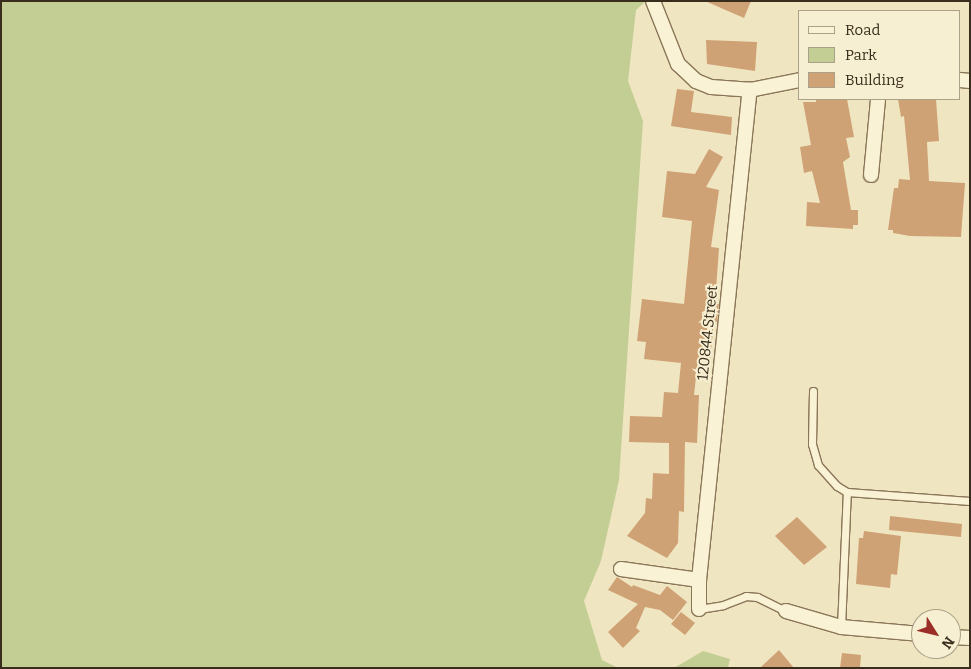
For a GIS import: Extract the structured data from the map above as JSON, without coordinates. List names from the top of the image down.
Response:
{
  "streets": {
    "street": ["120844 Street"]
  },
  "legend": ["Road", "Park", "Building"],
  "north": "bottom right"
}
